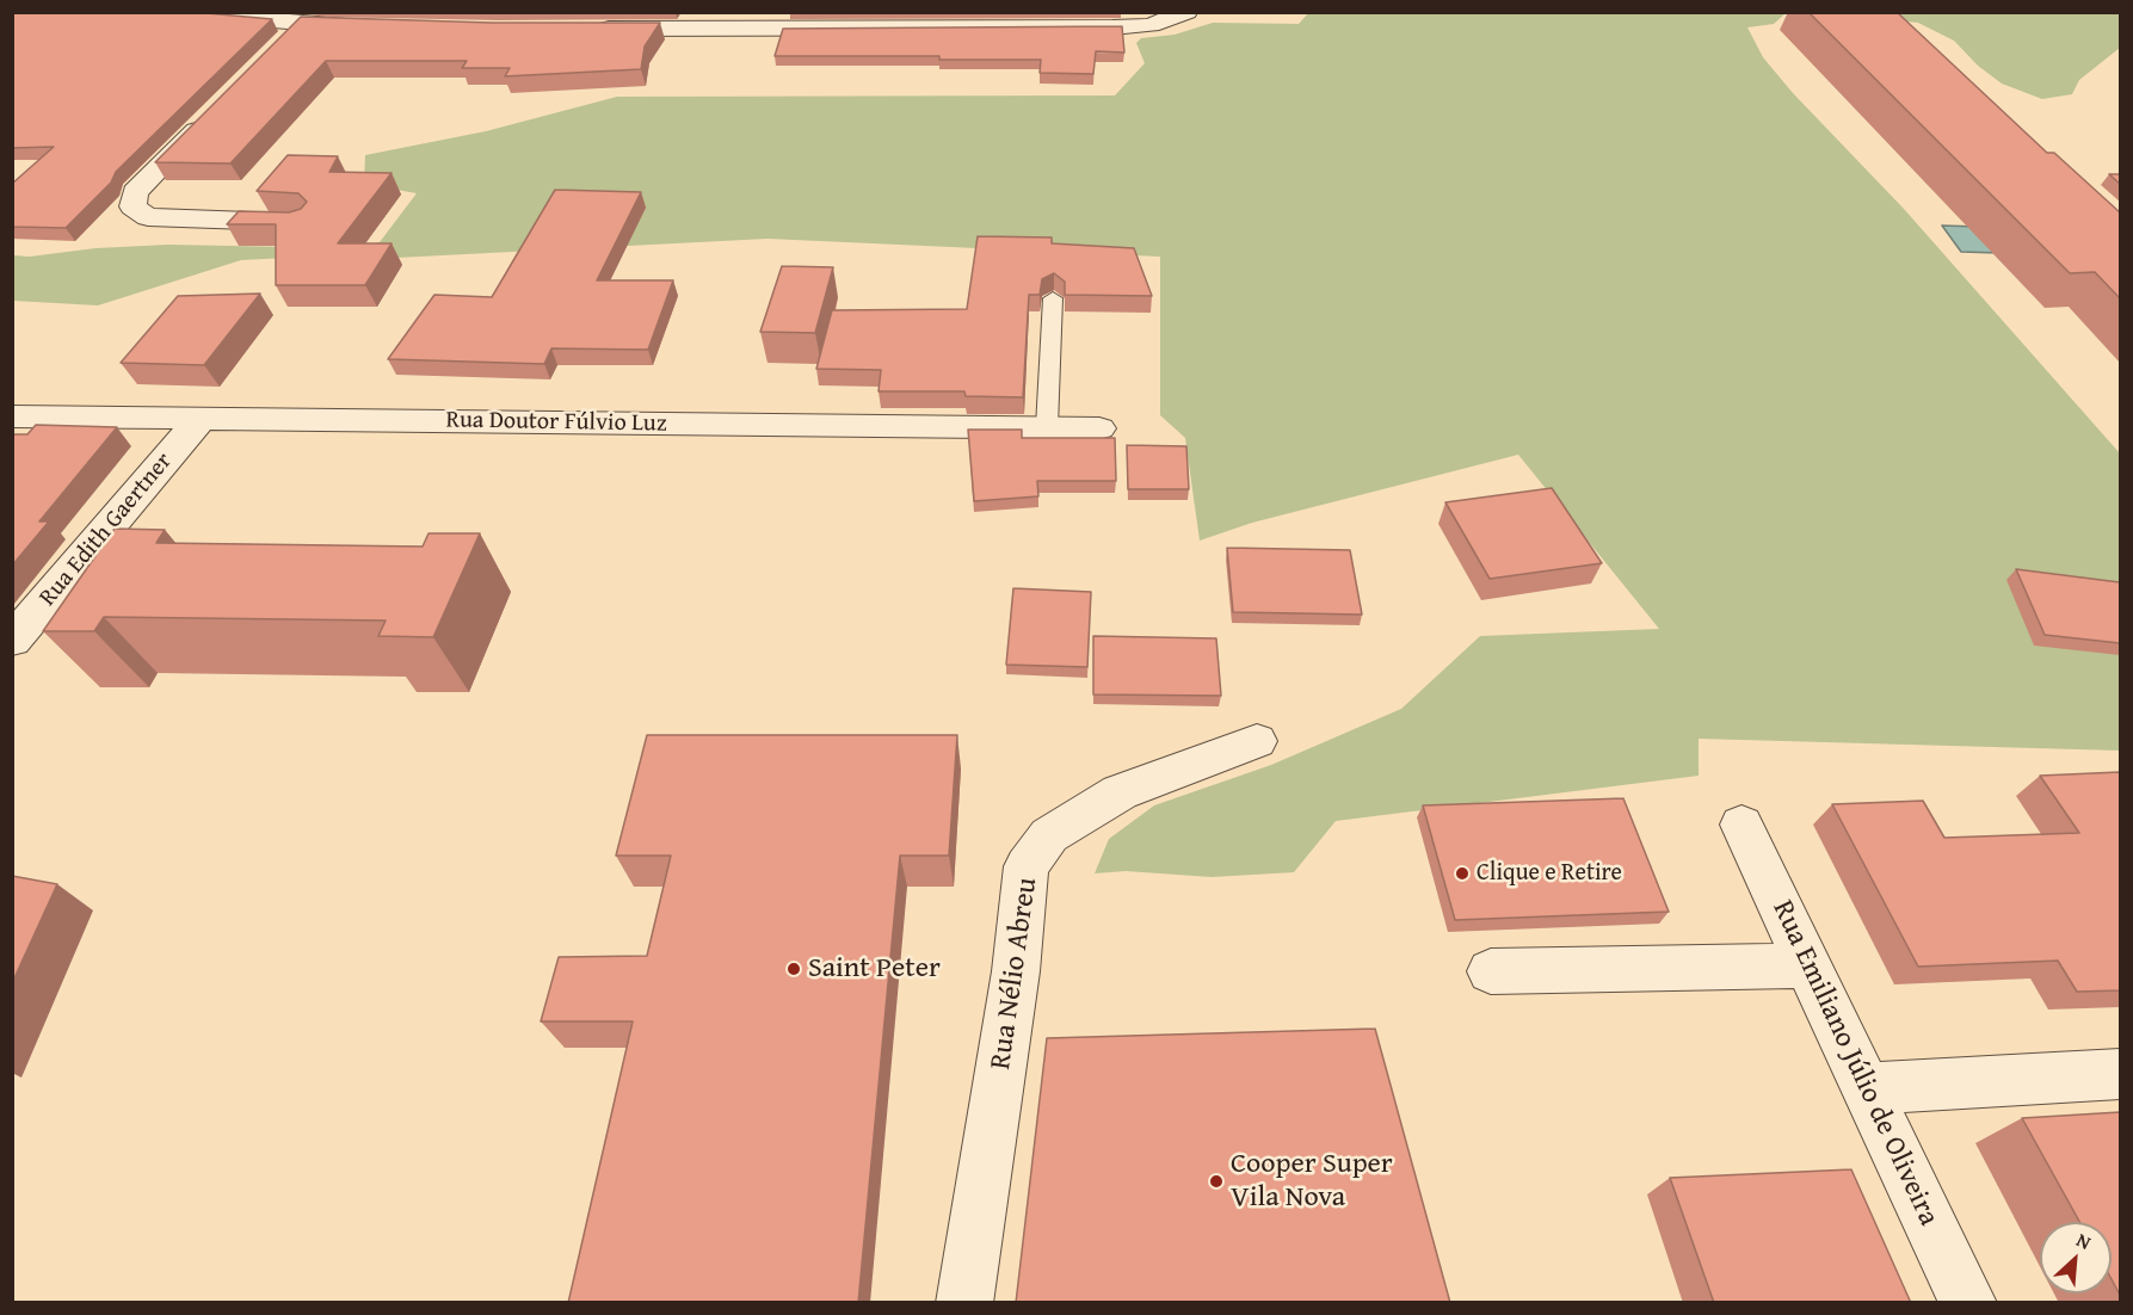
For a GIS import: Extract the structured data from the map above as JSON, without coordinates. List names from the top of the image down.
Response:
{
  "streets": {
    "street": [
      "Rua Doutor Fúlvio Luz",
      "Rua Edith Gaertner",
      "Rua Nélio Abreu",
      "Rua Emiliano Júlio de Oliveira"
    ]
  },
  "crossings": [
    ["Rua Doutor Fúlvio Luz", "Rua Edith Gaertner"]
  ],
  "places": ["Clique e Retire", "Saint Peter", "Cooper Super Vila Nova"],
  "north": "top right"
}
